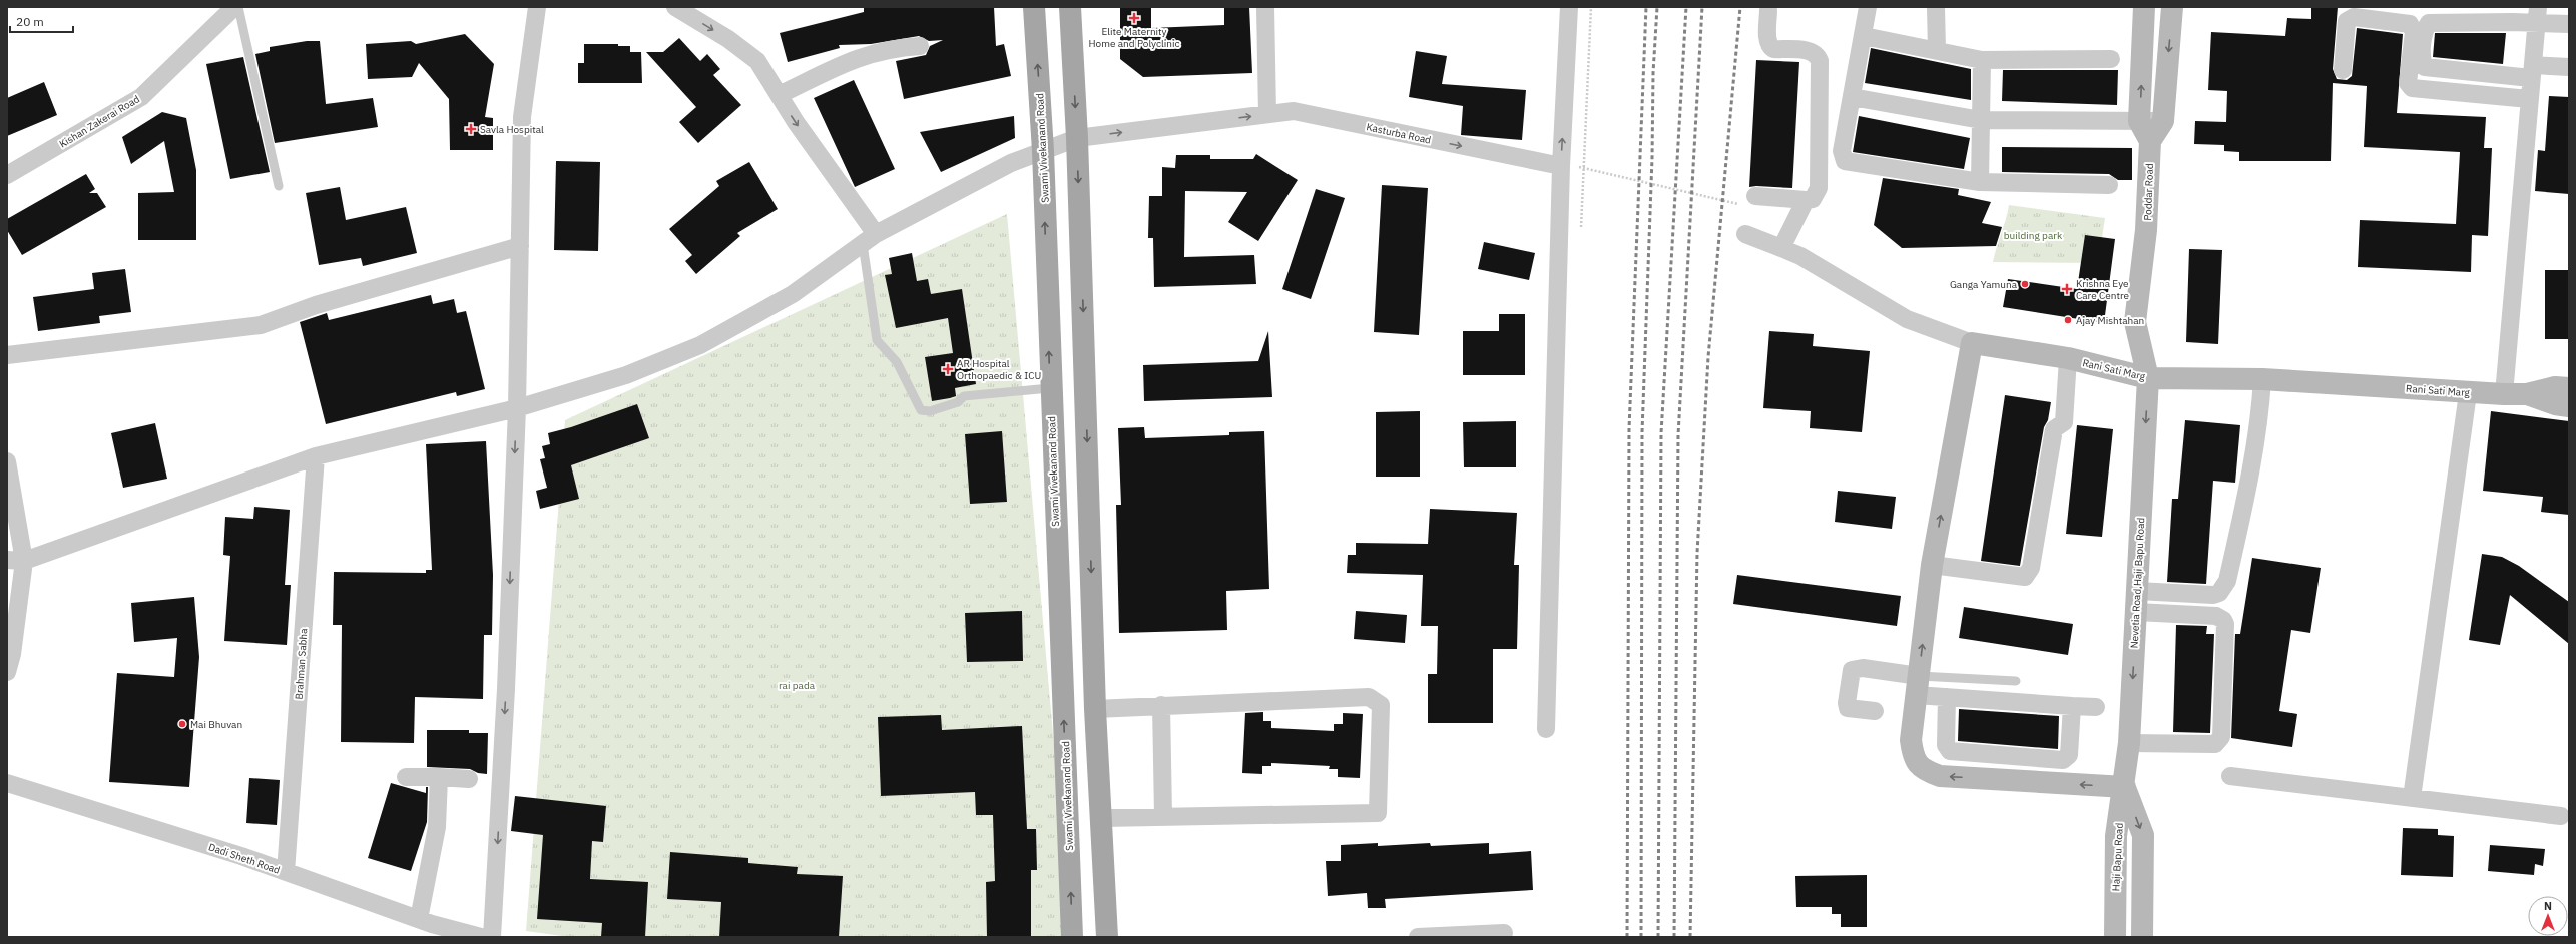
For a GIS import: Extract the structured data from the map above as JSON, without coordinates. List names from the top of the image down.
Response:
{
  "streets": {
    "main road": ["Swami Vivekanand Road"],
    "street": [
      "Kishan Zakerai Road",
      "Kasturba Road",
      "Poddar Road",
      "Rani Sati Marg",
      "Nevetia Road,Haji Bapu Road",
      "Brahman Sabha",
      "Haji Bapu Road",
      "Dadi Sheth Road"
    ]
  },
  "crossings": [
    ["Kasturba Road", "Swami Vivekanand Road"],
    ["Kasturba Road", "Brahman Sabha"],
    ["Poddar Road", "Rani Sati Marg"],
    ["Poddar Road", "Nevetia Road,Haji Bapu Road"],
    ["Rani Sati Marg", "Nevetia Road,Haji Bapu Road"],
    ["Nevetia Road,Haji Bapu Road", "Haji Bapu Road"],
    ["Brahman Sabha", "Dadi Sheth Road"]
  ],
  "parks": ["building park", "rai pada"],
  "places": {
    "health": [
      "Elite Maternity Home and Polyclinic",
      "Savla Hospital",
      "Krishna Eye Care Centre",
      "AR Hospital Orthopaedic & ICU"
    ],
    "other": ["Ganga Yamuna", "Ajay Mishtahan", "Mai Bhuvan"]
  },
  "scale_bar": "20 m",
  "north": "top"
}
